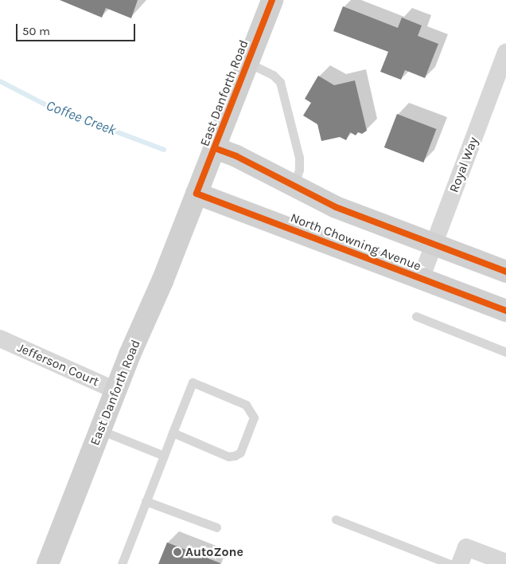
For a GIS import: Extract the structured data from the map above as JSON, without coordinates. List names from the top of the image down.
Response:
{
  "streets": {
    "street": [
      "East Danforth Road",
      "Royal Way",
      "North Chowning Avenue",
      "Jefferson Court"
    ]
  },
  "crossings": [
    ["East Danforth Road", "North Chowning Avenue"],
    ["East Danforth Road", "Jefferson Court"],
    ["Royal Way", "North Chowning Avenue"]
  ],
  "water": ["Coffee Creek"],
  "places": ["AutoZone"],
  "scale_bar": "50 m"
}
